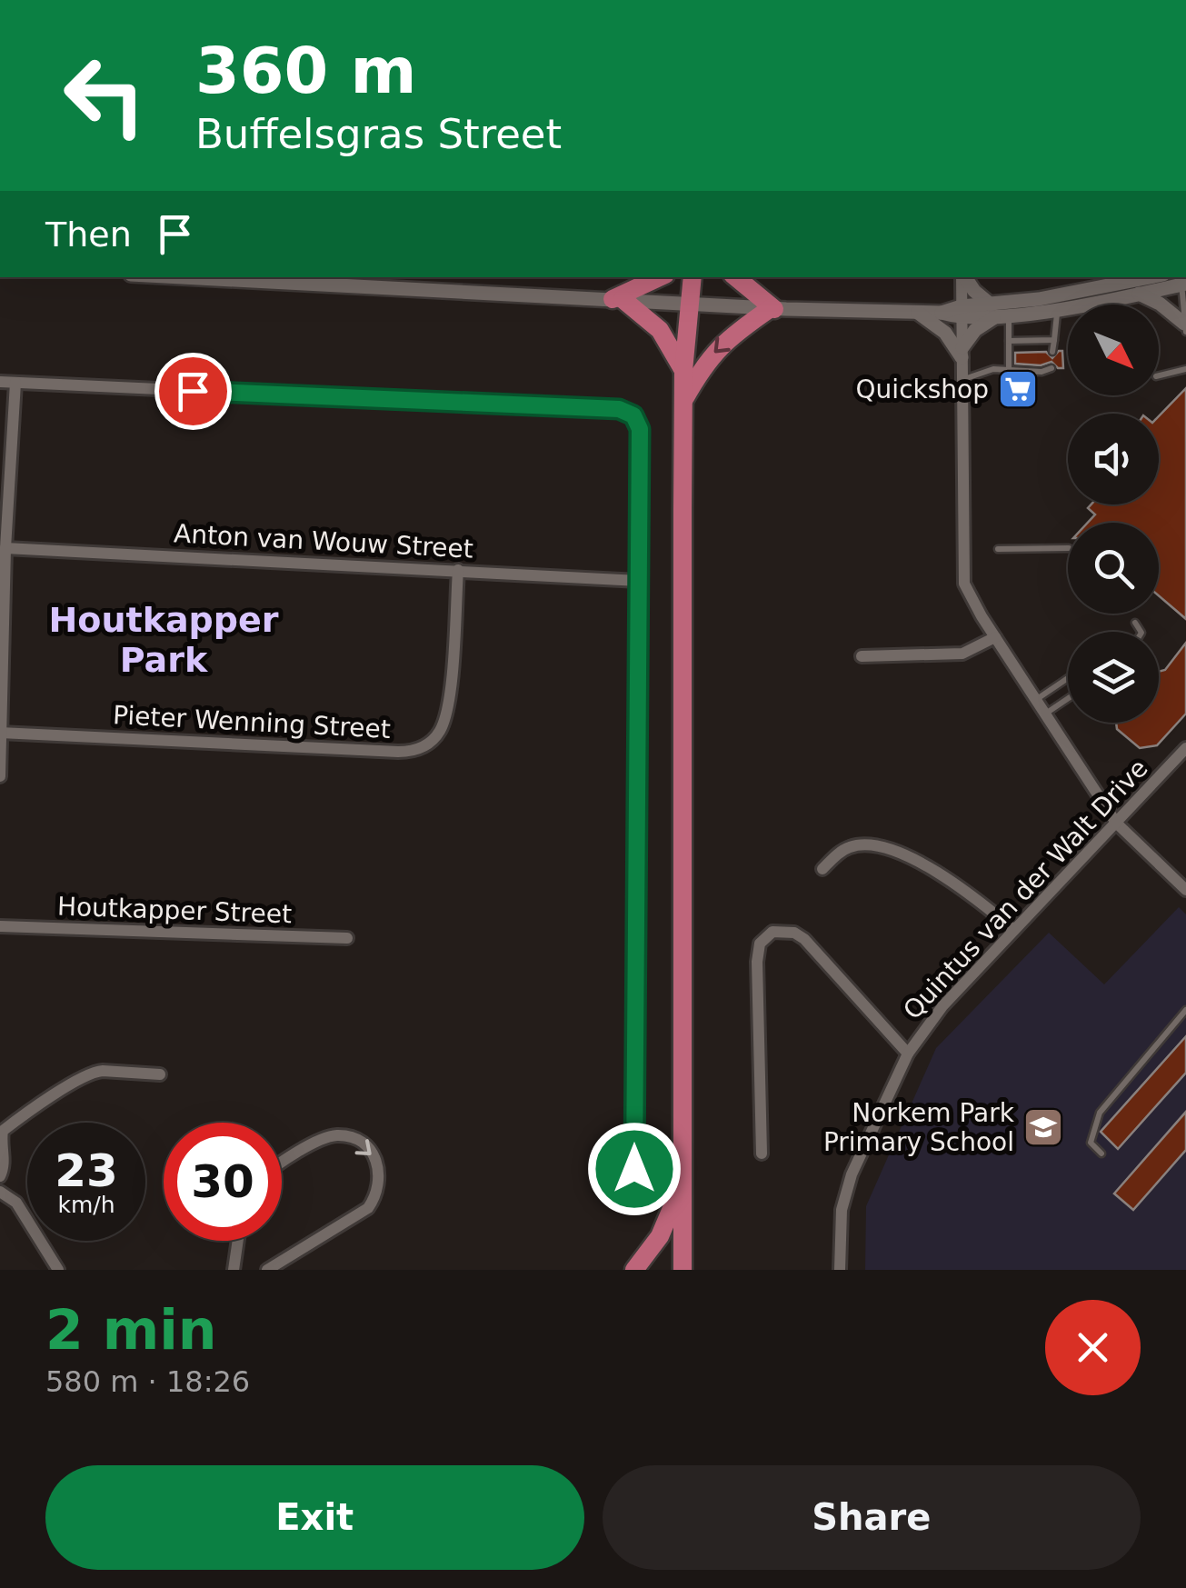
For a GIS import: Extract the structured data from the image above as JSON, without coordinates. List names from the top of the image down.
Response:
{
  "streets": {
    "street": [
      "Anton van Wouw Street",
      "Pieter Wenning Street",
      "Quintus van der Walt Drive",
      "Houtkapper Street"
    ]
  },
  "crossings": [
    ["Anton van Wouw Street", "Pieter Wenning Street"]
  ],
  "districts": ["Houtkapper Park"],
  "places": {
    "supermarket": ["Quickshop"],
    "school or university": ["Norkem Park Primary School"]
  },
  "north": "bottom right",
  "page": {
    "turn": ["360 m", "Buffelsgras Street"],
    "then": "Then",
    "speed": "23 km/h",
    "limit": "30",
    "heading": ["2 min", "580 m · 18:26"],
    "buttons": ["Exit", "Share"]
  }
}
